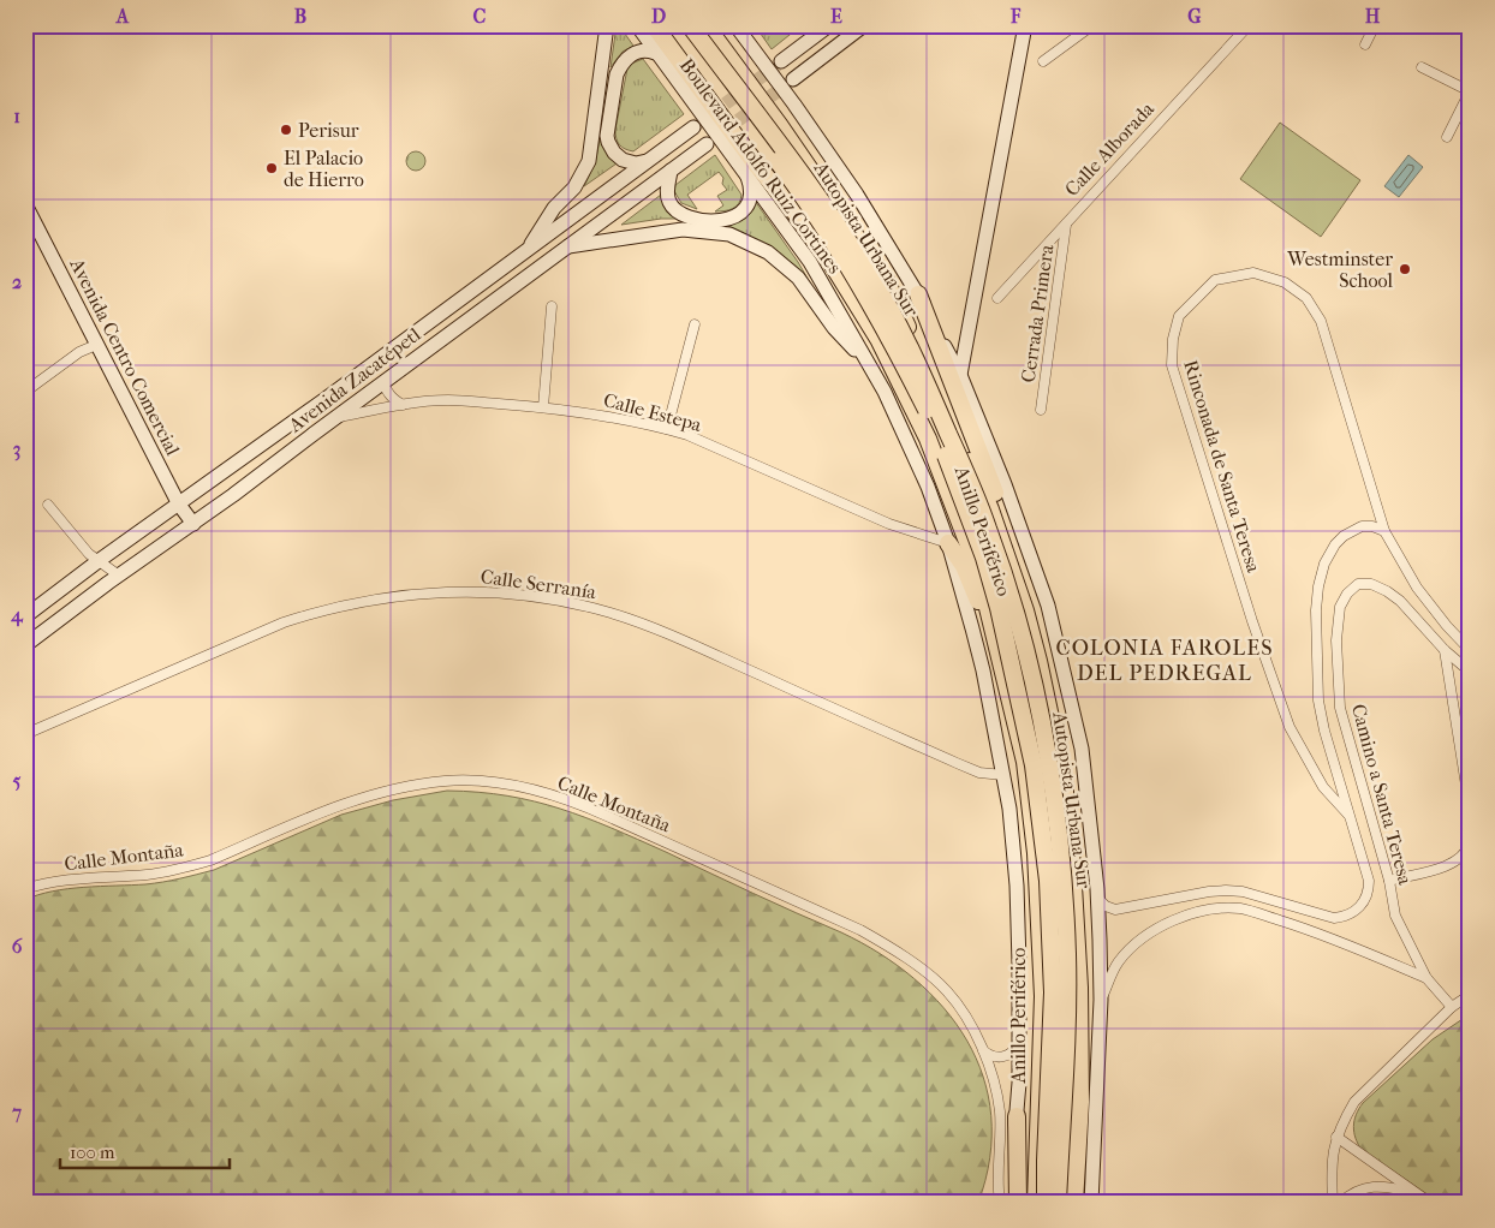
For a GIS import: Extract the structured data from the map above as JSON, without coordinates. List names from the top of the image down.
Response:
{
  "streets": {
    "highway": ["Autopista Urbana Sur", "Anillo Periférico"],
    "main road": ["Boulevard Adolfo Ruiz Cortines", "Avenida Centro Comercial", "Avenida Zacatépetl"],
    "street": [
      "Calle Alborada",
      "Cerrada Primera",
      "Calle Estepa",
      "Rinconada de Santa Teresa",
      "Calle Serranía",
      "Camino a Santa Teresa",
      "Calle Montaña"
    ]
  },
  "crossings": [
    ["Calle Alborada", "Cerrada Primera"],
    ["Boulevard Adolfo Ruiz Cortines", "Calle Estepa"],
    ["Boulevard Adolfo Ruiz Cortines", "Calle Serranía"],
    ["Avenida Centro Comercial", "Avenida Zacatépetl"],
    ["Avenida Zacatépetl", "Calle Estepa"],
    ["Rinconada de Santa Teresa", "Camino a Santa Teresa"]
  ],
  "districts": ["COLONIA FAROLES DEL PEDREGAL"],
  "places": ["Perisur", "El Palacio de Hierro", "Westminster School"],
  "scale_bar": "100 m",
  "grid": {
    "columns": [
      "A",
      "B",
      "C",
      "D",
      "E",
      "F",
      "G",
      "H"
    ],
    "rows": [
      "1",
      "2",
      "3",
      "4",
      "5",
      "6",
      "7"
    ]
  }
}
